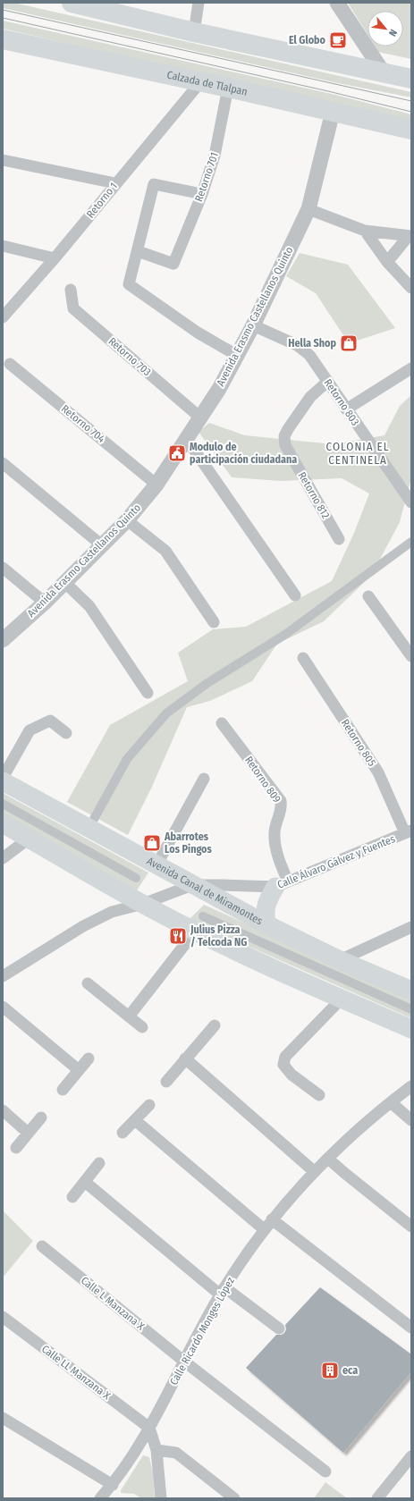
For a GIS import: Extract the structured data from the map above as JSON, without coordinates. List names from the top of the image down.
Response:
{
  "streets": {
    "highway": ["Calzada de Tlalpan"],
    "main road": ["Avenida Canal de Miramontes"],
    "street": [
      "Retorno 701",
      "Retorno 1",
      "Avenida Erasmo Castellanos Quinto",
      "Retorno 703",
      "Retorno 803",
      "Retorno 704",
      "Retorno 812",
      "Retorno 805",
      "Retorno 809",
      "Calle Álvaro Gálvez y Fuentes",
      "Calle L Manzana X",
      "Calle Ricardo Monges López",
      "Calle LL Manzana X"
    ]
  },
  "crossings": [
    ["Calzada de Tlalpan", "Retorno 701"],
    ["Calzada de Tlalpan", "Retorno 1"],
    ["Calzada de Tlalpan", "Avenida Erasmo Castellanos Quinto"],
    ["Avenida Erasmo Castellanos Quinto", "Retorno 703"],
    ["Avenida Erasmo Castellanos Quinto", "Retorno 803"],
    ["Avenida Erasmo Castellanos Quinto", "Retorno 704"],
    ["Retorno 803", "Retorno 812"],
    ["Retorno 805", "Calle Álvaro Gálvez y Fuentes"],
    ["Retorno 809", "Calle Álvaro Gálvez y Fuentes"],
    ["Calle Álvaro Gálvez y Fuentes", "Avenida Canal de Miramontes"],
    ["Calle L Manzana X", "Calle Ricardo Monges López"],
    ["Calle Ricardo Monges López", "Calle LL Manzana X"]
  ],
  "districts": ["COLONIA EL CENTINELA"],
  "places": {
    "cafe": ["El Globo"],
    "shop": ["Hella Shop", "Abarrotes Los Pingos"],
    "public building": ["Modulo de participación ciudadana"],
    "restaurant": ["Julius Pizza / Telcoda NG"],
    "building": ["eca"]
  },
  "north": "bottom right"
}
